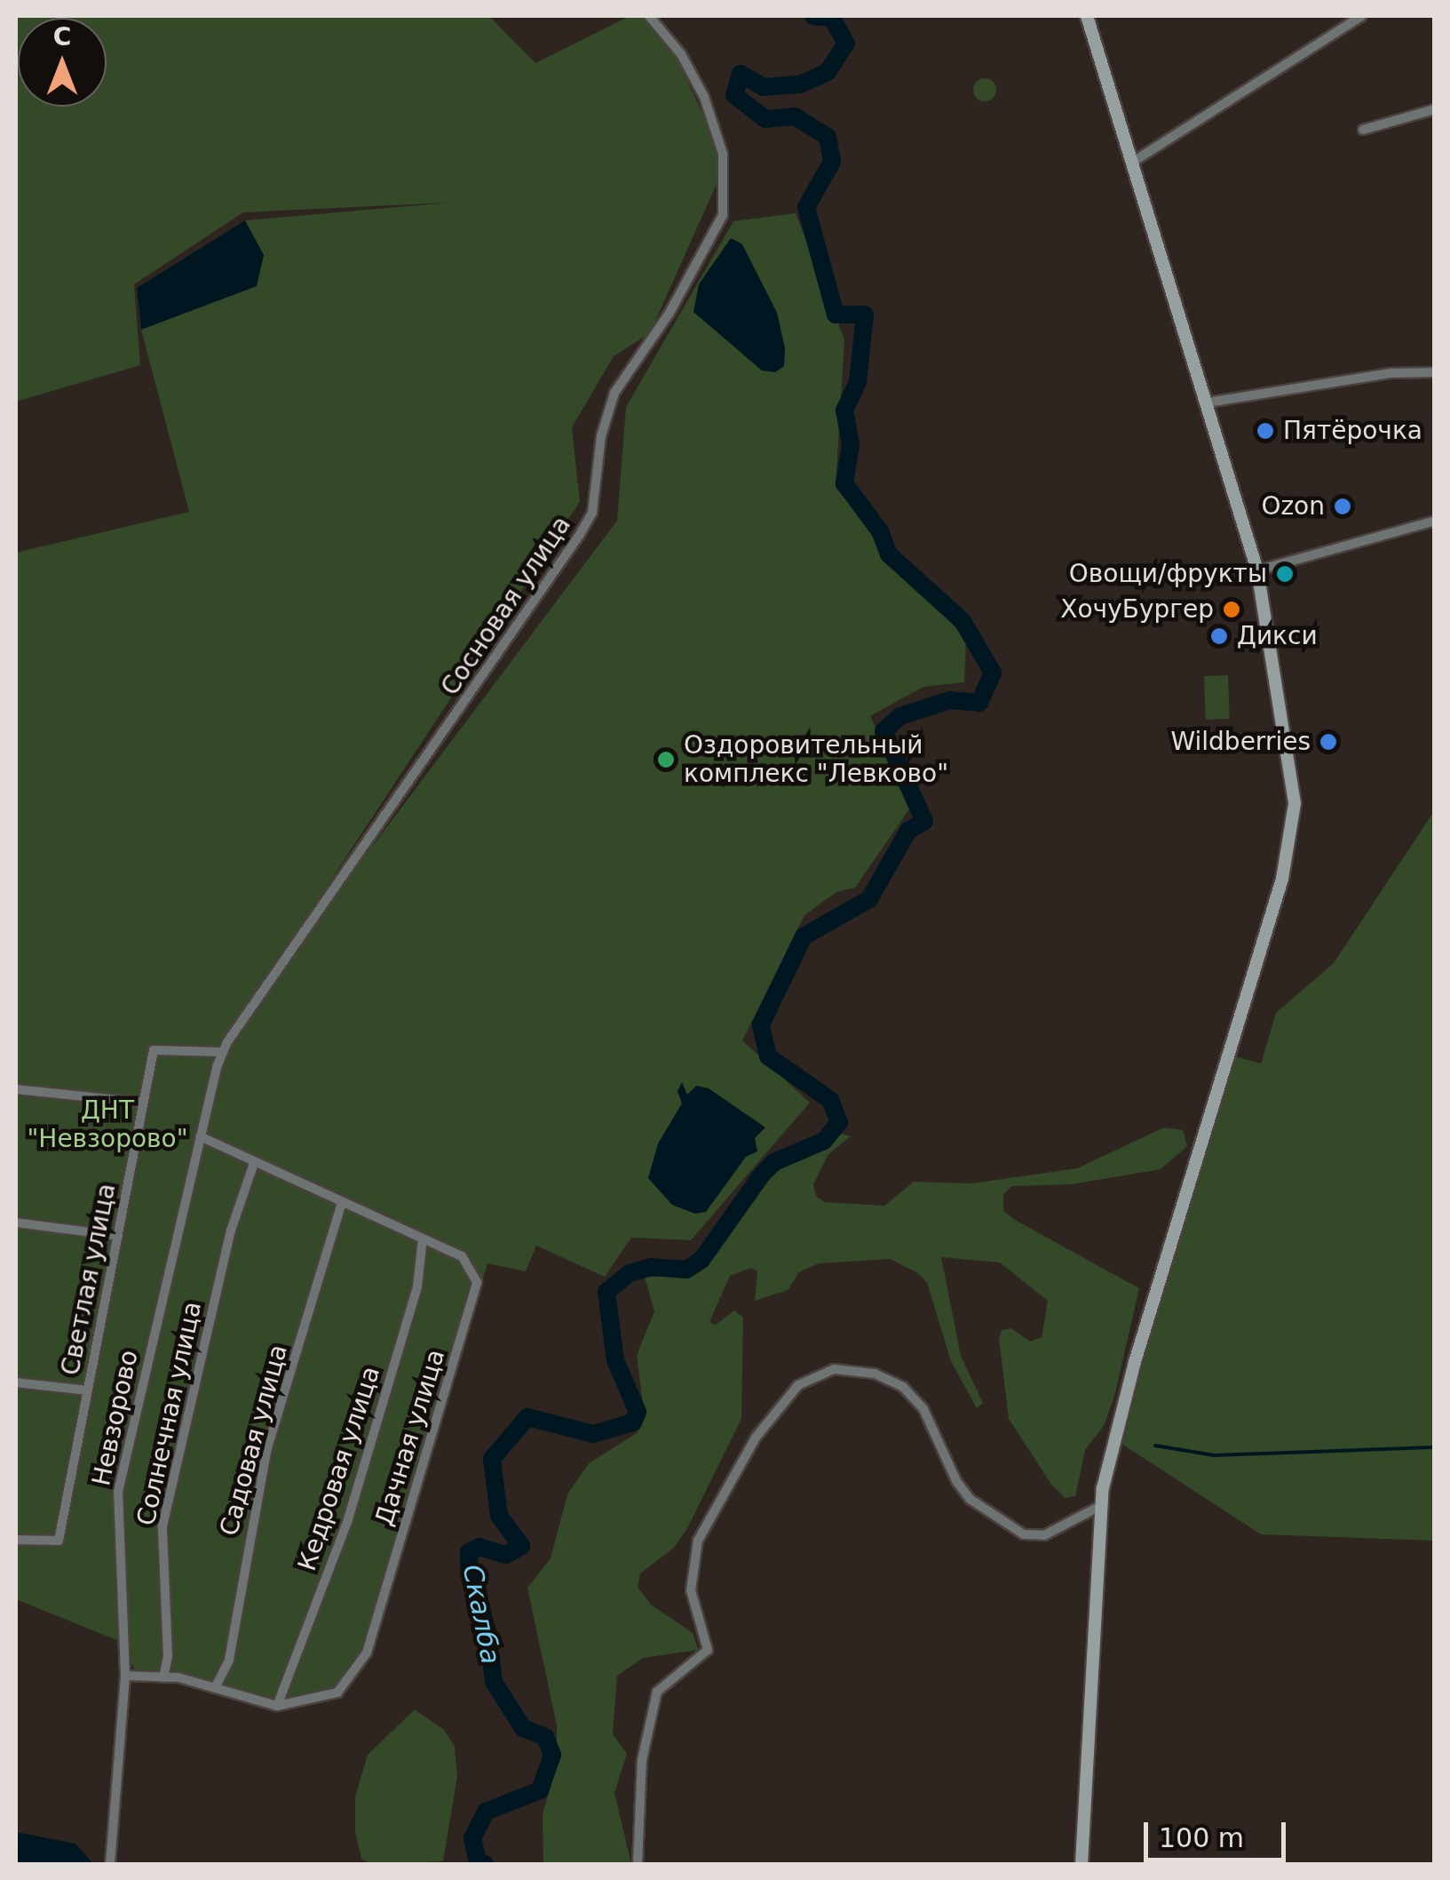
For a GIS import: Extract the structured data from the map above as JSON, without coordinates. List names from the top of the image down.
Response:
{
  "streets": {
    "street": [
      "Сосновая улица",
      "Светлая улица",
      "Солнечная улица",
      "Невзорово",
      "Дачная улица",
      "Садовая улица",
      "Кедровая улица"
    ]
  },
  "crossings": [
    ["Сосновая улица", "Светлая улица"],
    ["Сосновая улица", "Невзорово"],
    ["Светлая улица", "Невзорово"],
    ["Солнечная улица", "Дачная улица"],
    ["Невзорово", "Дачная улица"],
    ["Дачная улица", "Садовая улица"],
    ["Дачная улица", "Кедровая улица"]
  ],
  "water": ["Скалба"],
  "parks": ["ДНТ \"Невзорово\""],
  "places": [
    "Пятёрочка",
    "Ozon",
    "Овощи/фрукты",
    "ХочуБургер",
    "Дикси",
    "Wildberries",
    "Оздоровительный комплекс \"Левково\""
  ],
  "scale_bar": "100 m",
  "north": "top"
}
